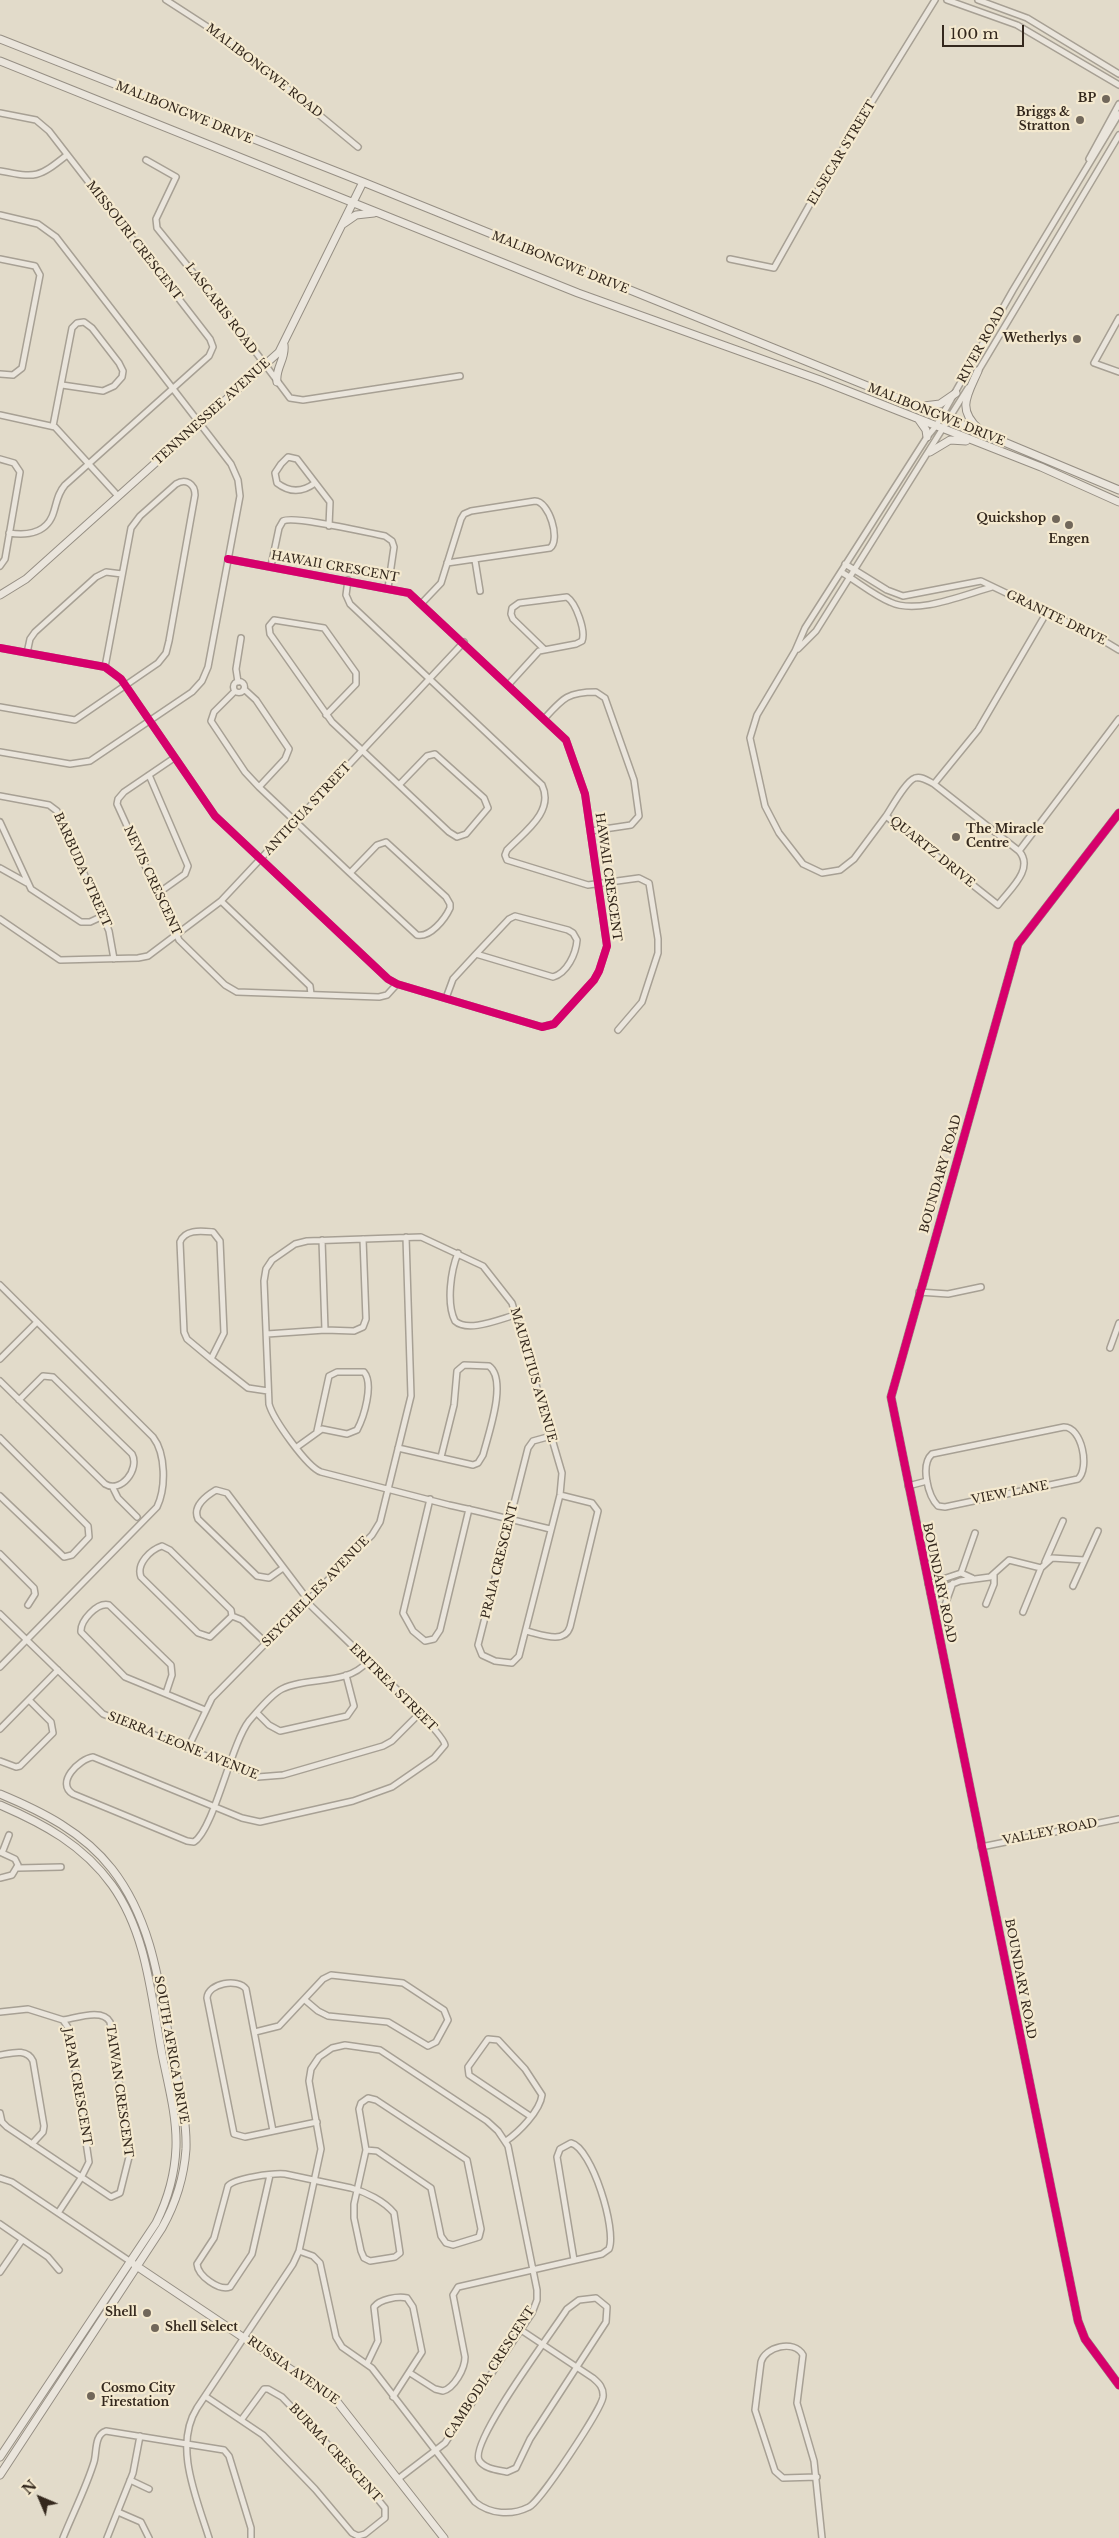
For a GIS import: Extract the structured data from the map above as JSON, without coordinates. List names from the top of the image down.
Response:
{
  "streets": {
    "street": [
      "MALIBONGWE ROAD",
      "MALIBONGWE DRIVE",
      "ELSECAR STREET",
      "MISSOURI CRESCENT",
      "LASCARIS ROAD",
      "RIVER ROAD",
      "TENNNESSEE AVENUE",
      "HAWAII CRESCENT",
      "GRANITE DRIVE",
      "ANTIGUA STREET",
      "QUARTZ DRIVE",
      "BARBUDA STREET",
      "NEVIS CRESCENT",
      "BOUNDARY ROAD",
      "MAURITIUS AVENUE",
      "VIEW LANE",
      "PRAIA CRESCENT",
      "SEYCHELLES AVENUE",
      "ERITREA STREET",
      "SIERRA LEONE AVENUE",
      "VALLEY ROAD",
      "SOUTH AFRICA DRIVE",
      "JAPAN CRESCENT",
      "TAIWAN CRESCENT",
      "RUSSIA AVENUE",
      "CAMBODIA CRESCENT",
      "BURMA CRESCENT"
    ]
  },
  "crossings": [
    ["MALIBONGWE DRIVE", "RIVER ROAD"],
    ["MALIBONGWE DRIVE", "TENNNESSEE AVENUE"],
    ["LASCARIS ROAD", "TENNNESSEE AVENUE"],
    ["RIVER ROAD", "GRANITE DRIVE"],
    ["HAWAII CRESCENT", "ANTIGUA STREET"],
    ["HAWAII CRESCENT", "NEVIS CRESCENT"],
    ["ANTIGUA STREET", "BARBUDA STREET"],
    ["ANTIGUA STREET", "NEVIS CRESCENT"],
    ["BOUNDARY ROAD", "VALLEY ROAD"],
    ["MAURITIUS AVENUE", "PRAIA CRESCENT"],
    ["MAURITIUS AVENUE", "SEYCHELLES AVENUE"],
    ["SEYCHELLES AVENUE", "ERITREA STREET"],
    ["SEYCHELLES AVENUE", "SIERRA LEONE AVENUE"],
    ["ERITREA STREET", "SIERRA LEONE AVENUE"],
    ["SOUTH AFRICA DRIVE", "RUSSIA AVENUE"],
    ["JAPAN CRESCENT", "TAIWAN CRESCENT"],
    ["RUSSIA AVENUE", "CAMBODIA CRESCENT"]
  ],
  "places": [
    "BP",
    "Briggs & Stratton",
    "Wetherlys",
    "Quickshop",
    "Engen",
    "The Miracle Centre",
    "Shell",
    "Shell Select",
    "Cosmo City Firestation"
  ],
  "scale_bar": "100 m",
  "north": "top left"
}
